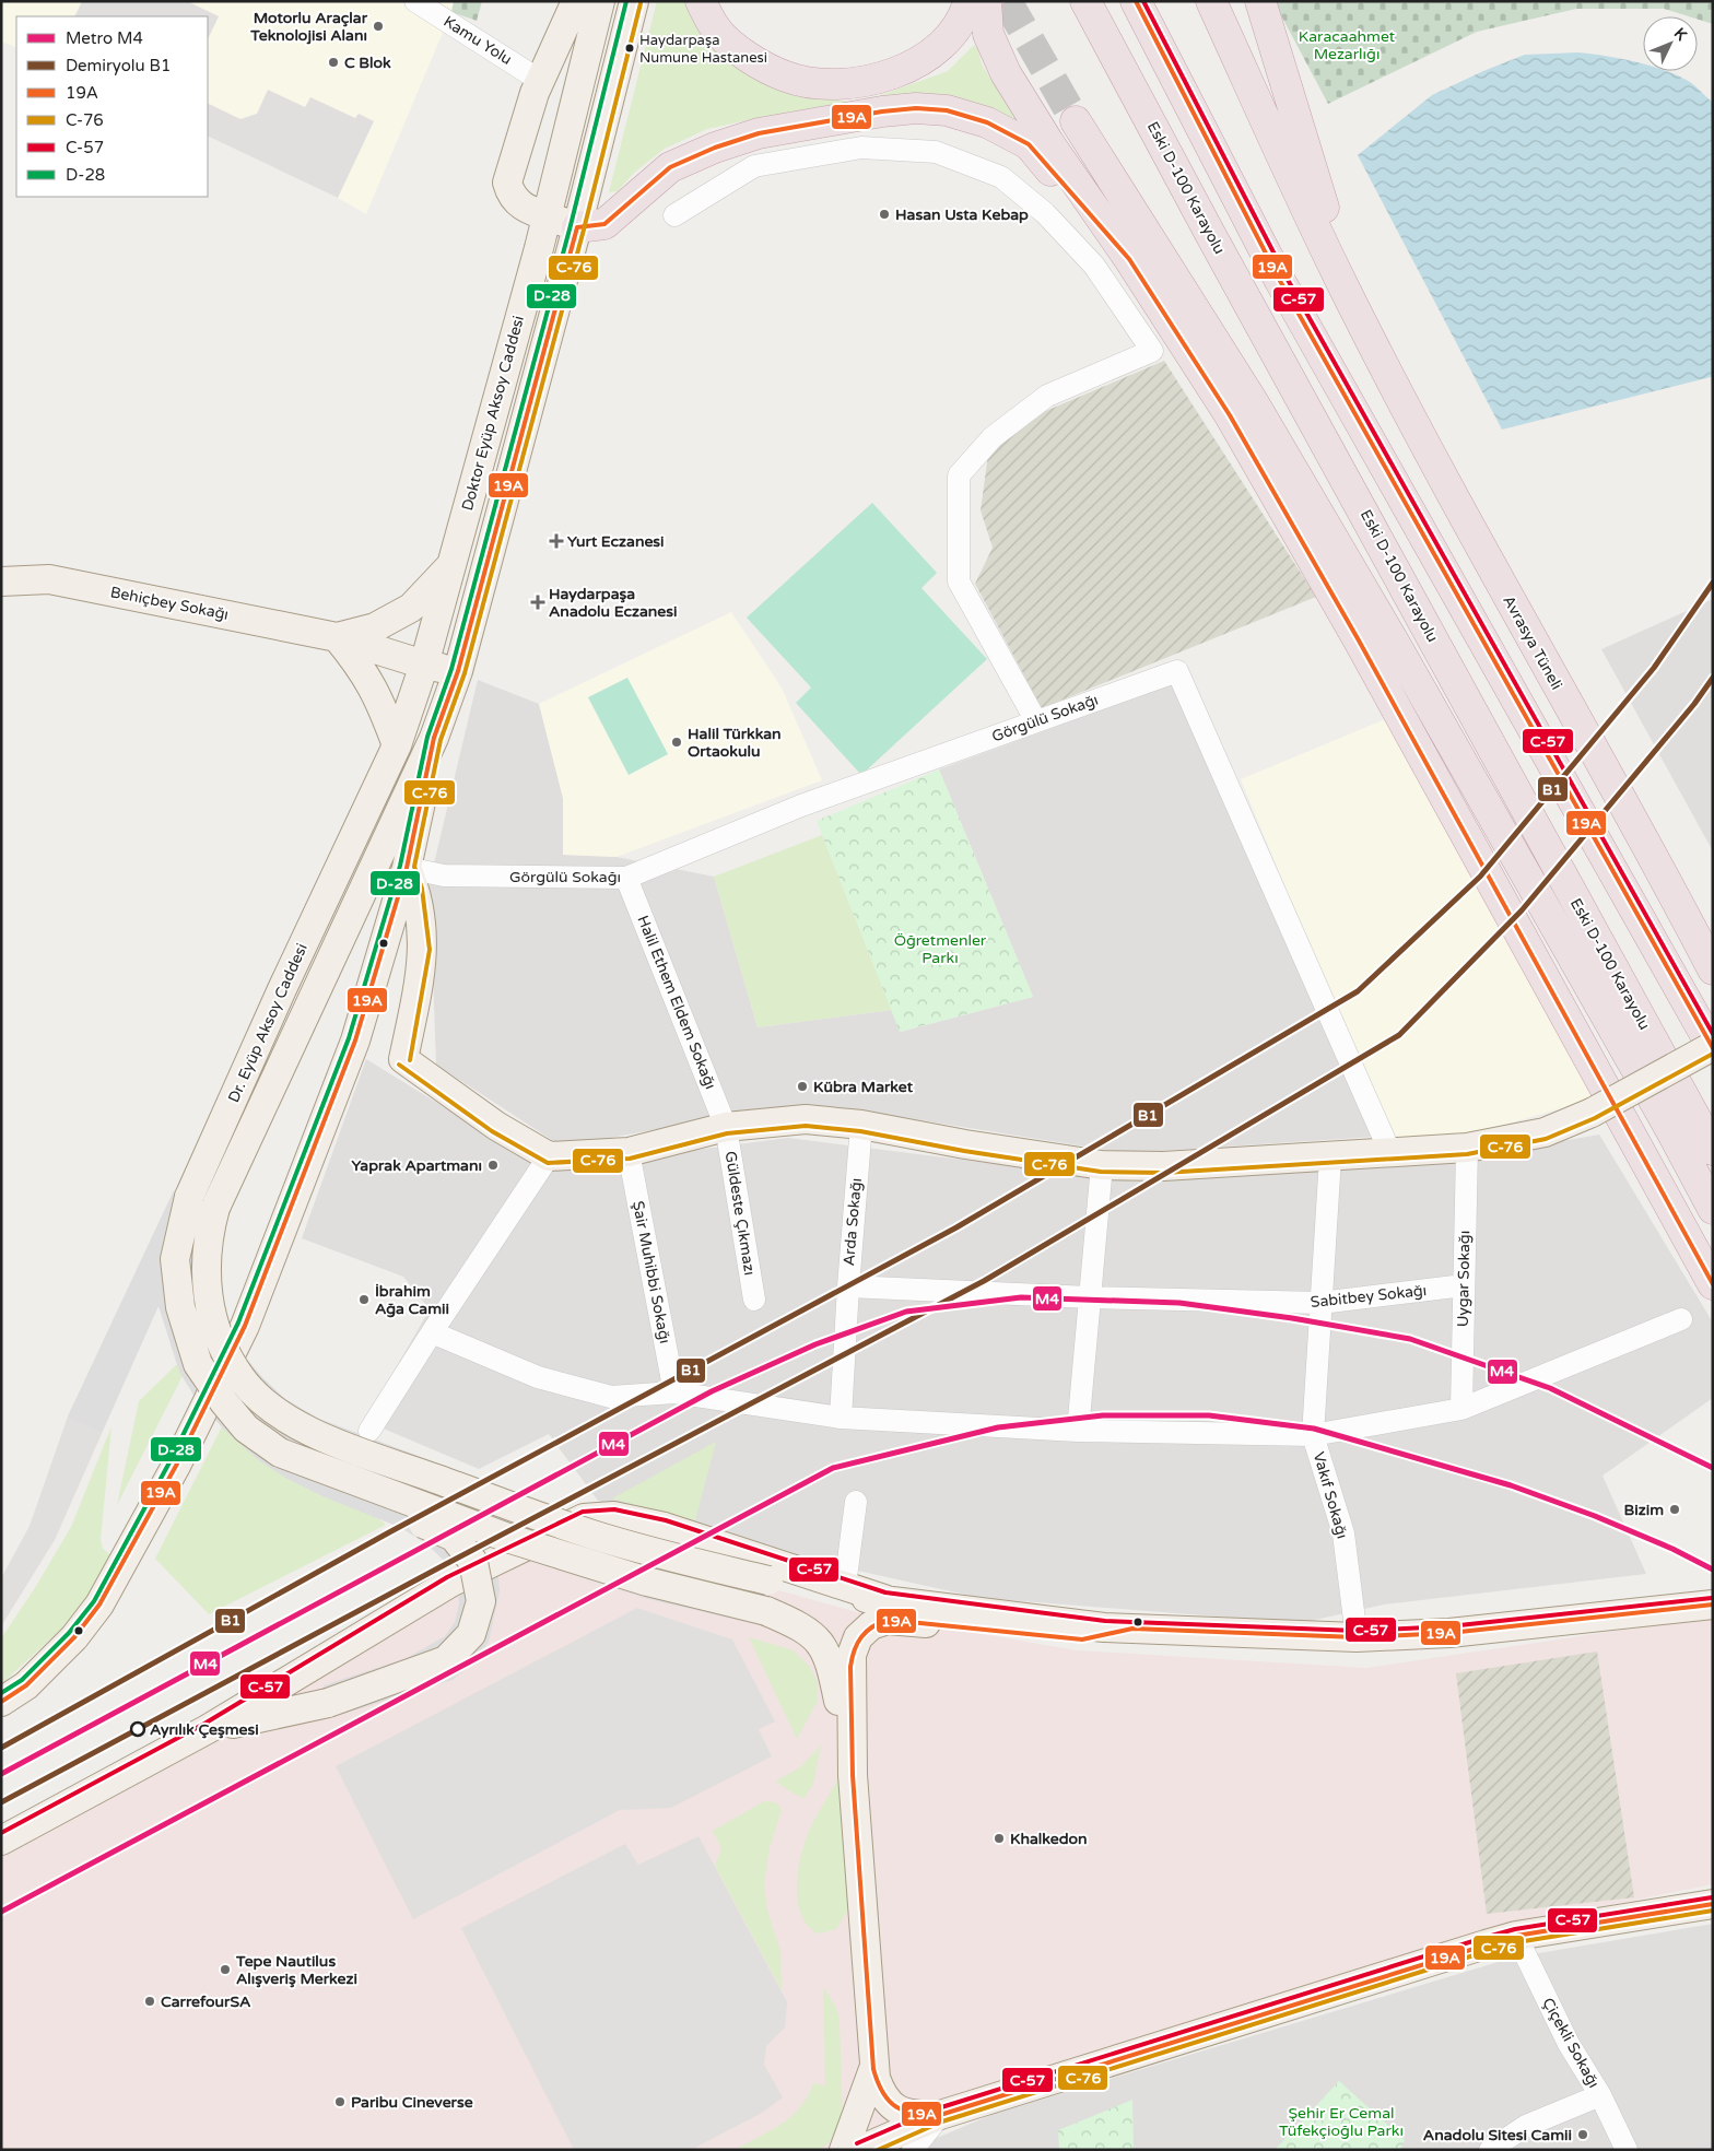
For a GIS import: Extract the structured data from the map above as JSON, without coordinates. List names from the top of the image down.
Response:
{
  "streets": {
    "highway": ["Eski D-100 Karayolu", "Avrasya Tüneli"],
    "main road": ["Doktor Eyüp Aksoy Caddesi", "Behiçbey Sokağı", "Dr. Eyüp Aksoy Caddesi"],
    "street": [
      "Kamu Yolu",
      "Görgülü Sokağı",
      "Halil Ethem Eldem Sokağı",
      "Güldeste Çıkmazı",
      "Arda Sokağı",
      "Şair Muhibbi Sokağı",
      "Uygar Sokağı",
      "Sabitbey Sokağı",
      "Vakıf Sokağı",
      "Çiçekli Sokağı"
    ]
  },
  "crossings": [
    ["Doktor Eyüp Aksoy Caddesi", "Behiçbey Sokağı"],
    ["Doktor Eyüp Aksoy Caddesi", "Dr. Eyüp Aksoy Caddesi"],
    ["Behiçbey Sokağı", "Dr. Eyüp Aksoy Caddesi"],
    ["Görgülü Sokağı", "Halil Ethem Eldem Sokağı"],
    ["Görgülü Sokağı", "Dr. Eyüp Aksoy Caddesi"],
    ["Halil Ethem Eldem Sokağı", "Güldeste Çıkmazı"],
    ["Arda Sokağı", "Sabitbey Sokağı"],
    ["Uygar Sokağı", "Sabitbey Sokağı"],
    ["Sabitbey Sokağı", "Vakıf Sokağı"]
  ],
  "parks": ["Karacaahmet Mezarlığı", "Öğretmenler Parkı", "Şehir Er Cemal Tüfekçioğlu Parkı"],
  "places": {
    "other": [
      "Motorlu Araçlar Teknolojisi Alanı",
      "Haydarpaşa Numune Hastanesi",
      "C Blok",
      "Hasan Usta Kebap",
      "Halil Türkkan Ortaokulu",
      "Kübra Market",
      "Yaprak Apartmanı",
      "İbrahim Ağa Camii",
      "Bizim",
      "Ayrılık Çeşmesi",
      "Khalkedon",
      "Tepe Nautilus Alışveriş Merkezi",
      "CarrefourSA",
      "Paribu Cineverse",
      "Anadolu Sitesi Camii"
    ],
    "health": ["Yurt Eczanesi", "Haydarpaşa Anadolu Eczanesi"]
  },
  "lines": [
    "transit line 19A",
    "transit line C-57",
    "transit line D-28",
    "transit line C-76",
    "rail line B1",
    "metro line M4"
  ],
  "legend": [
    "Metro M4",
    "Demiryolu B1",
    "19A",
    "C-76",
    "C-57",
    "D-28"
  ],
  "north": "top right"
}
